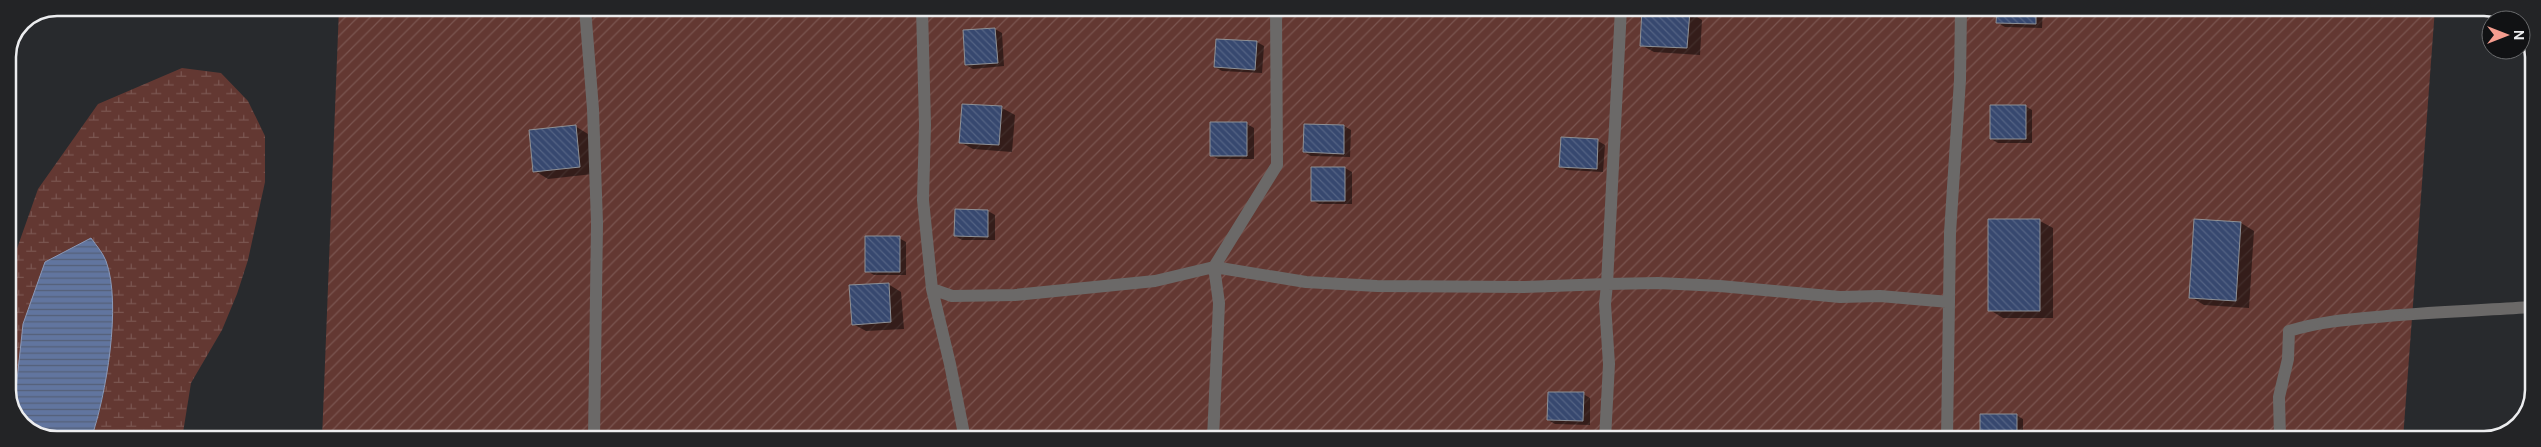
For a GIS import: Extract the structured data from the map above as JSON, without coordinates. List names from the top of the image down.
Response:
{
  "north": "right"
}
